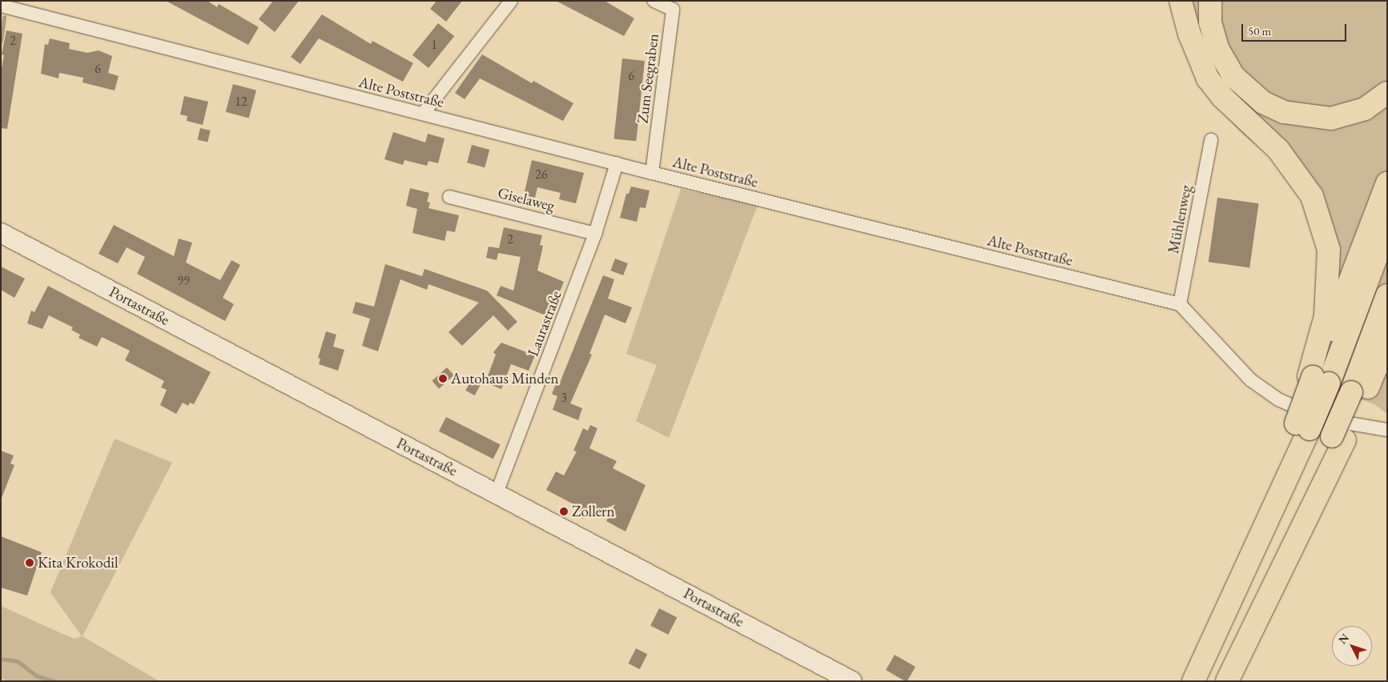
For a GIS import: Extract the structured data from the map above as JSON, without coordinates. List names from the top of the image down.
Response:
{
  "streets": {
    "main road": ["Portastraße"],
    "street": [
      "Zum Seegraben",
      "Alte Poststraße",
      "Giselaweg",
      "Mühlenweg",
      "Laurastraße"
    ]
  },
  "crossings": [
    ["Zum Seegraben", "Alte Poststraße"],
    ["Alte Poststraße", "Mühlenweg"],
    ["Alte Poststraße", "Laurastraße"],
    ["Giselaweg", "Laurastraße"],
    ["Portastraße", "Laurastraße"]
  ],
  "places": ["Autohaus Minden", "Zollern", "Kita Krokodil"],
  "house_numbers": [
    "2",
    "1",
    "6",
    "6",
    "12",
    "26",
    "2",
    "99",
    "3"
  ],
  "scale_bar": "50 m",
  "north": "top left"
}
